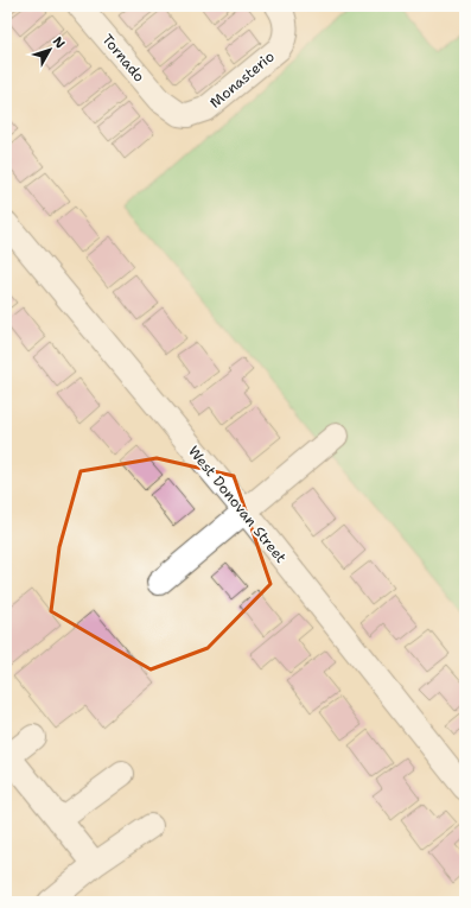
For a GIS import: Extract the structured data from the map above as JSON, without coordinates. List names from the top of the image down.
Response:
{
  "streets": {
    "street": ["Tornado", "Monasterio", "West Donovan Street"]
  },
  "crossings": [
    ["Tornado", "Monasterio"]
  ],
  "north": "top right"
}
